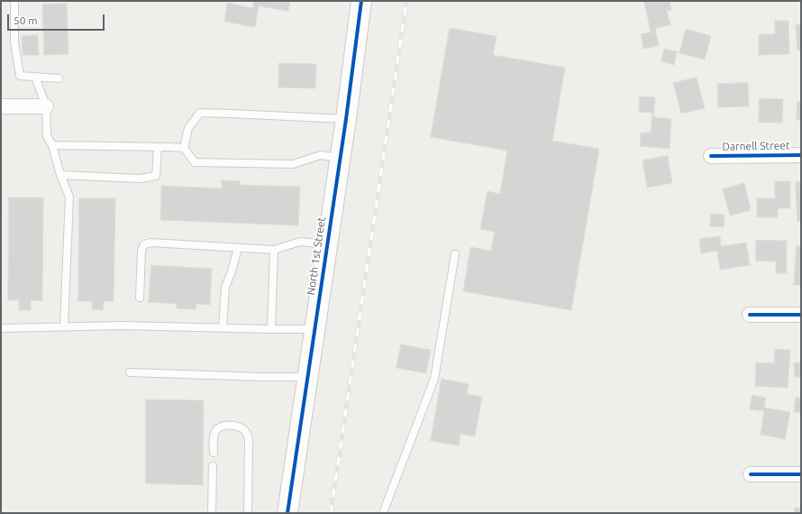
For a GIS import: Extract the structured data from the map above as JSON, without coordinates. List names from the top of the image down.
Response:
{
  "streets": {
    "street": ["Darnell Street", "North 1st Street"]
  },
  "scale_bar": "50 m"
}
